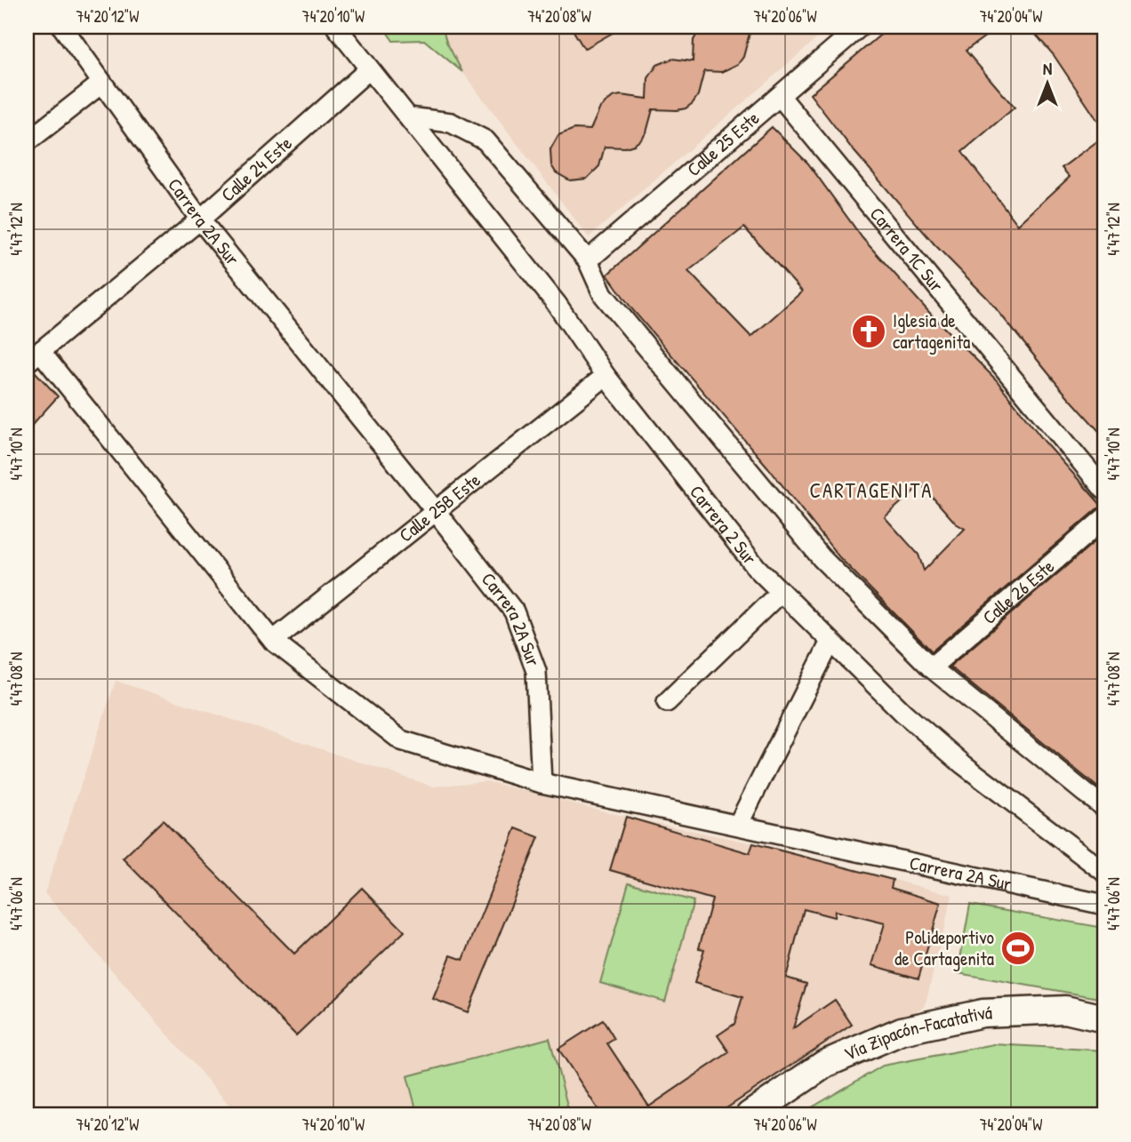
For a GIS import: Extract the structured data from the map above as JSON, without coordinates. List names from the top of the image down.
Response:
{
  "streets": {
    "main road": ["Vía Zipacón-Facatativá"],
    "street": [
      "Calle 25 Este",
      "Calle 24 Este",
      "Carrera 2A Sur",
      "Carrera 1C Sur",
      "Calle 25B Este",
      "Carrera 2 Sur",
      "Calle 26 Este"
    ]
  },
  "crossings": [
    ["Calle 25 Este", "Carrera 1C Sur"],
    ["Calle 24 Este", "Carrera 2A Sur"],
    ["Calle 24 Este", "Carrera 2 Sur"],
    ["Carrera 2A Sur", "Calle 25B Este"],
    ["Calle 25B Este", "Carrera 2 Sur"]
  ],
  "districts": ["CARTAGENITA"],
  "places": {
    "church": ["Iglesia de cartagenita"],
    "sports": ["Polideportivo de Cartagenita"]
  },
  "north": "top",
  "coordinates": [
    "74°20'12\"W",
    "74°20'10\"W",
    "74°20'08\"W",
    "74°20'06\"W",
    "74°20'04\"W",
    "4°47'12\"N",
    "4°47'10\"N",
    "4°47'08\"N",
    "4°47'06\"N"
  ]
}
